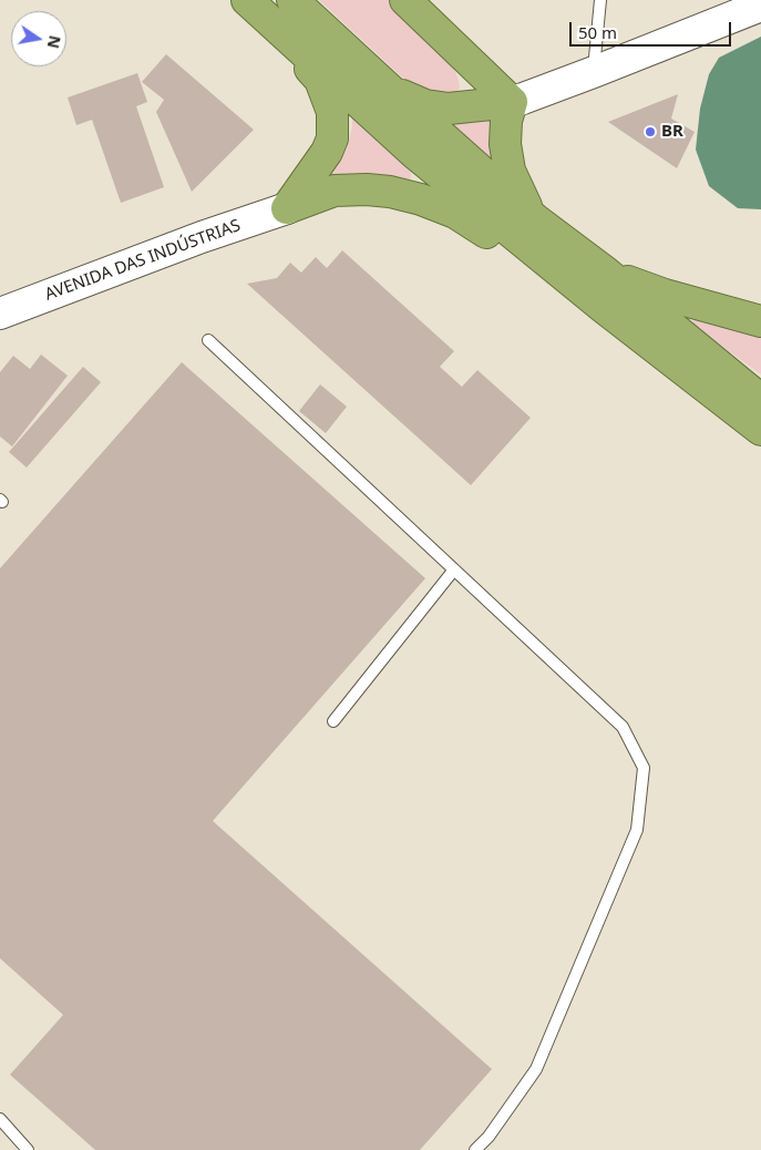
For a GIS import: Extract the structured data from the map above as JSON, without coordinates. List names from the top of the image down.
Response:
{
  "streets": {
    "main road": ["AVENIDA DAS INDÚSTRIAS"]
  },
  "places": ["BR"],
  "scale_bar": "50 m",
  "north": "right"
}
